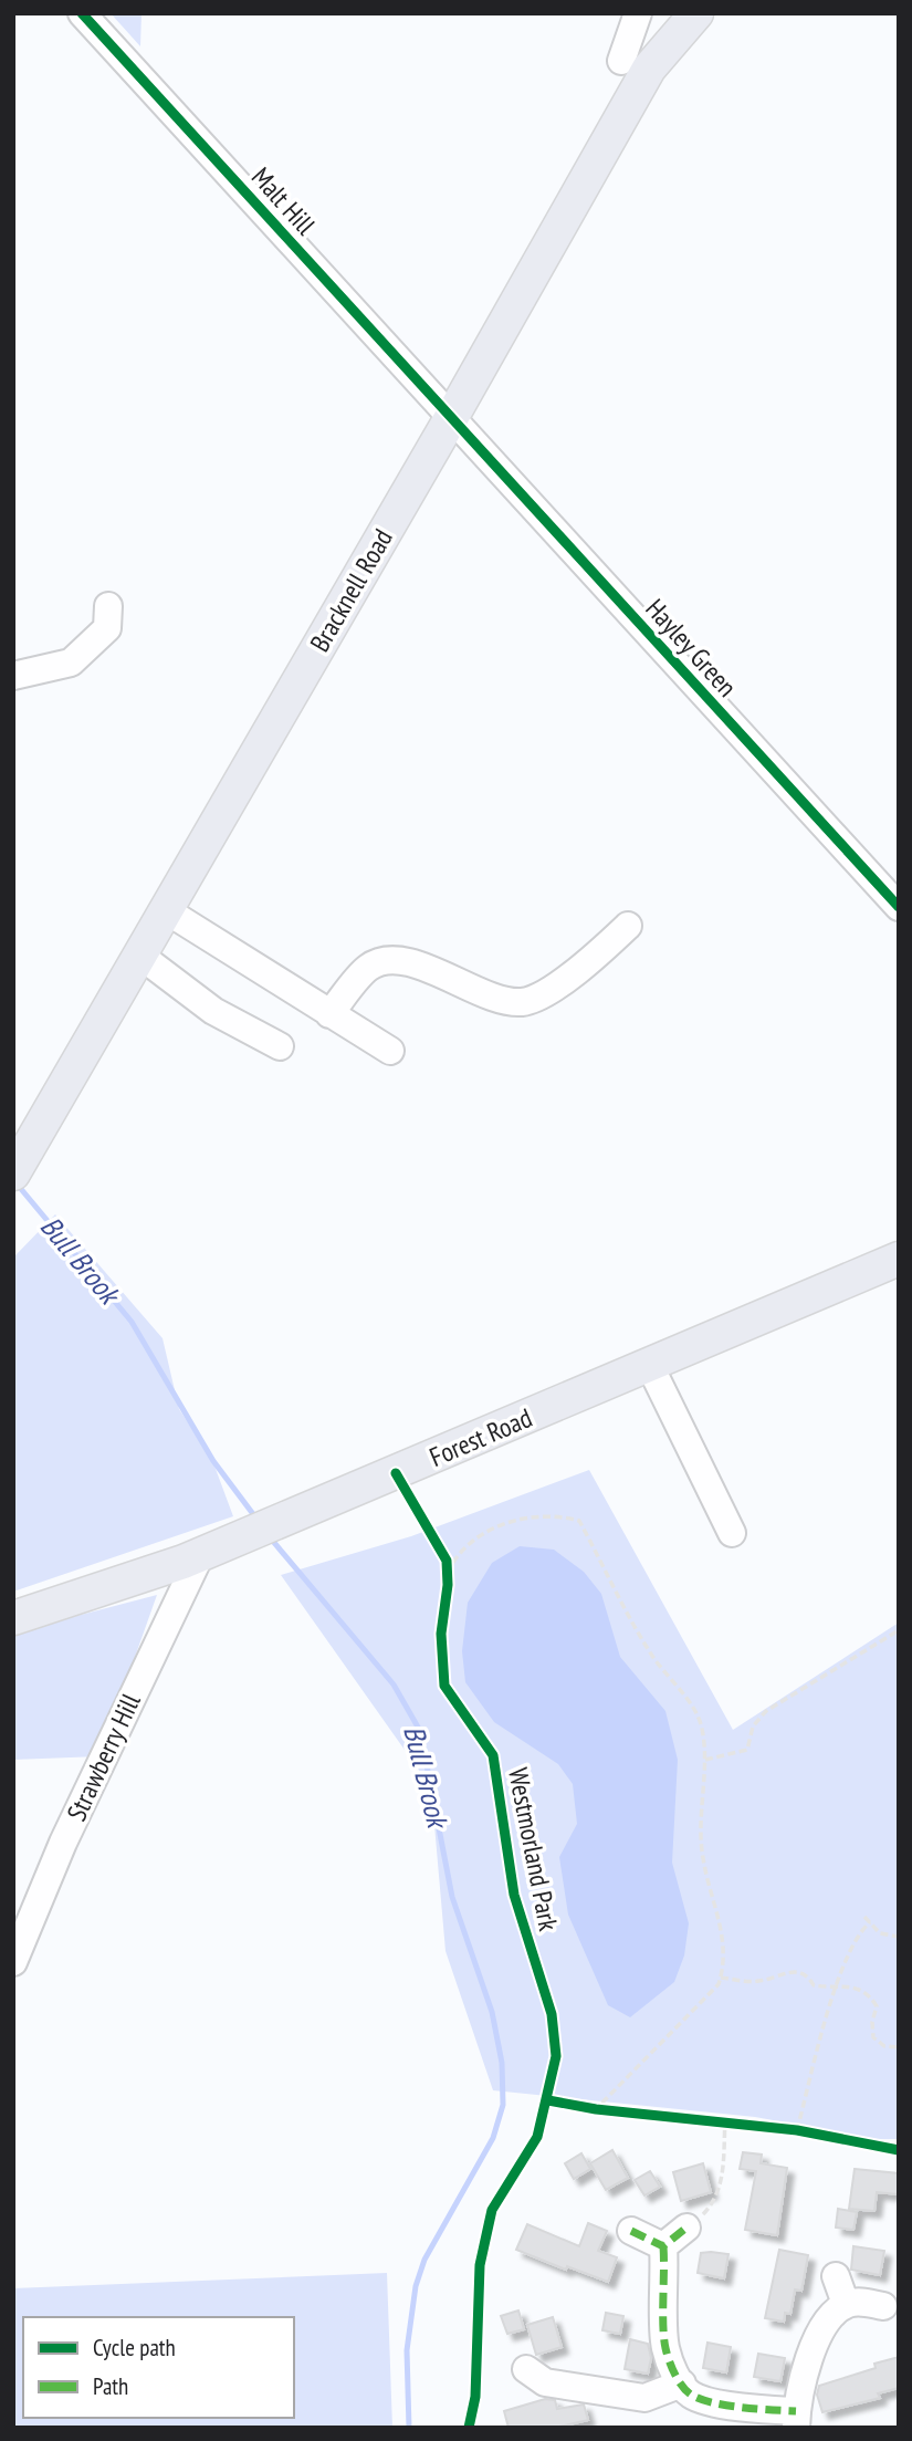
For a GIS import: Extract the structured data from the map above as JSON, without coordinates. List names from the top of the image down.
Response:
{
  "streets": {
    "main road": ["Bracknell Road", "Forest Road"],
    "street": ["Malt Hill", "Hayley Green", "Strawberry Hill"],
    "cycle path": ["Westmorland Park"]
  },
  "crossings": [
    ["Malt Hill", "Bracknell Road"],
    ["Malt Hill", "Hayley Green"],
    ["Bracknell Road", "Hayley Green"],
    ["Forest Road", "Strawberry Hill"]
  ],
  "water": ["Bull Brook"],
  "legend": ["Cycle path", "Path"]
}
